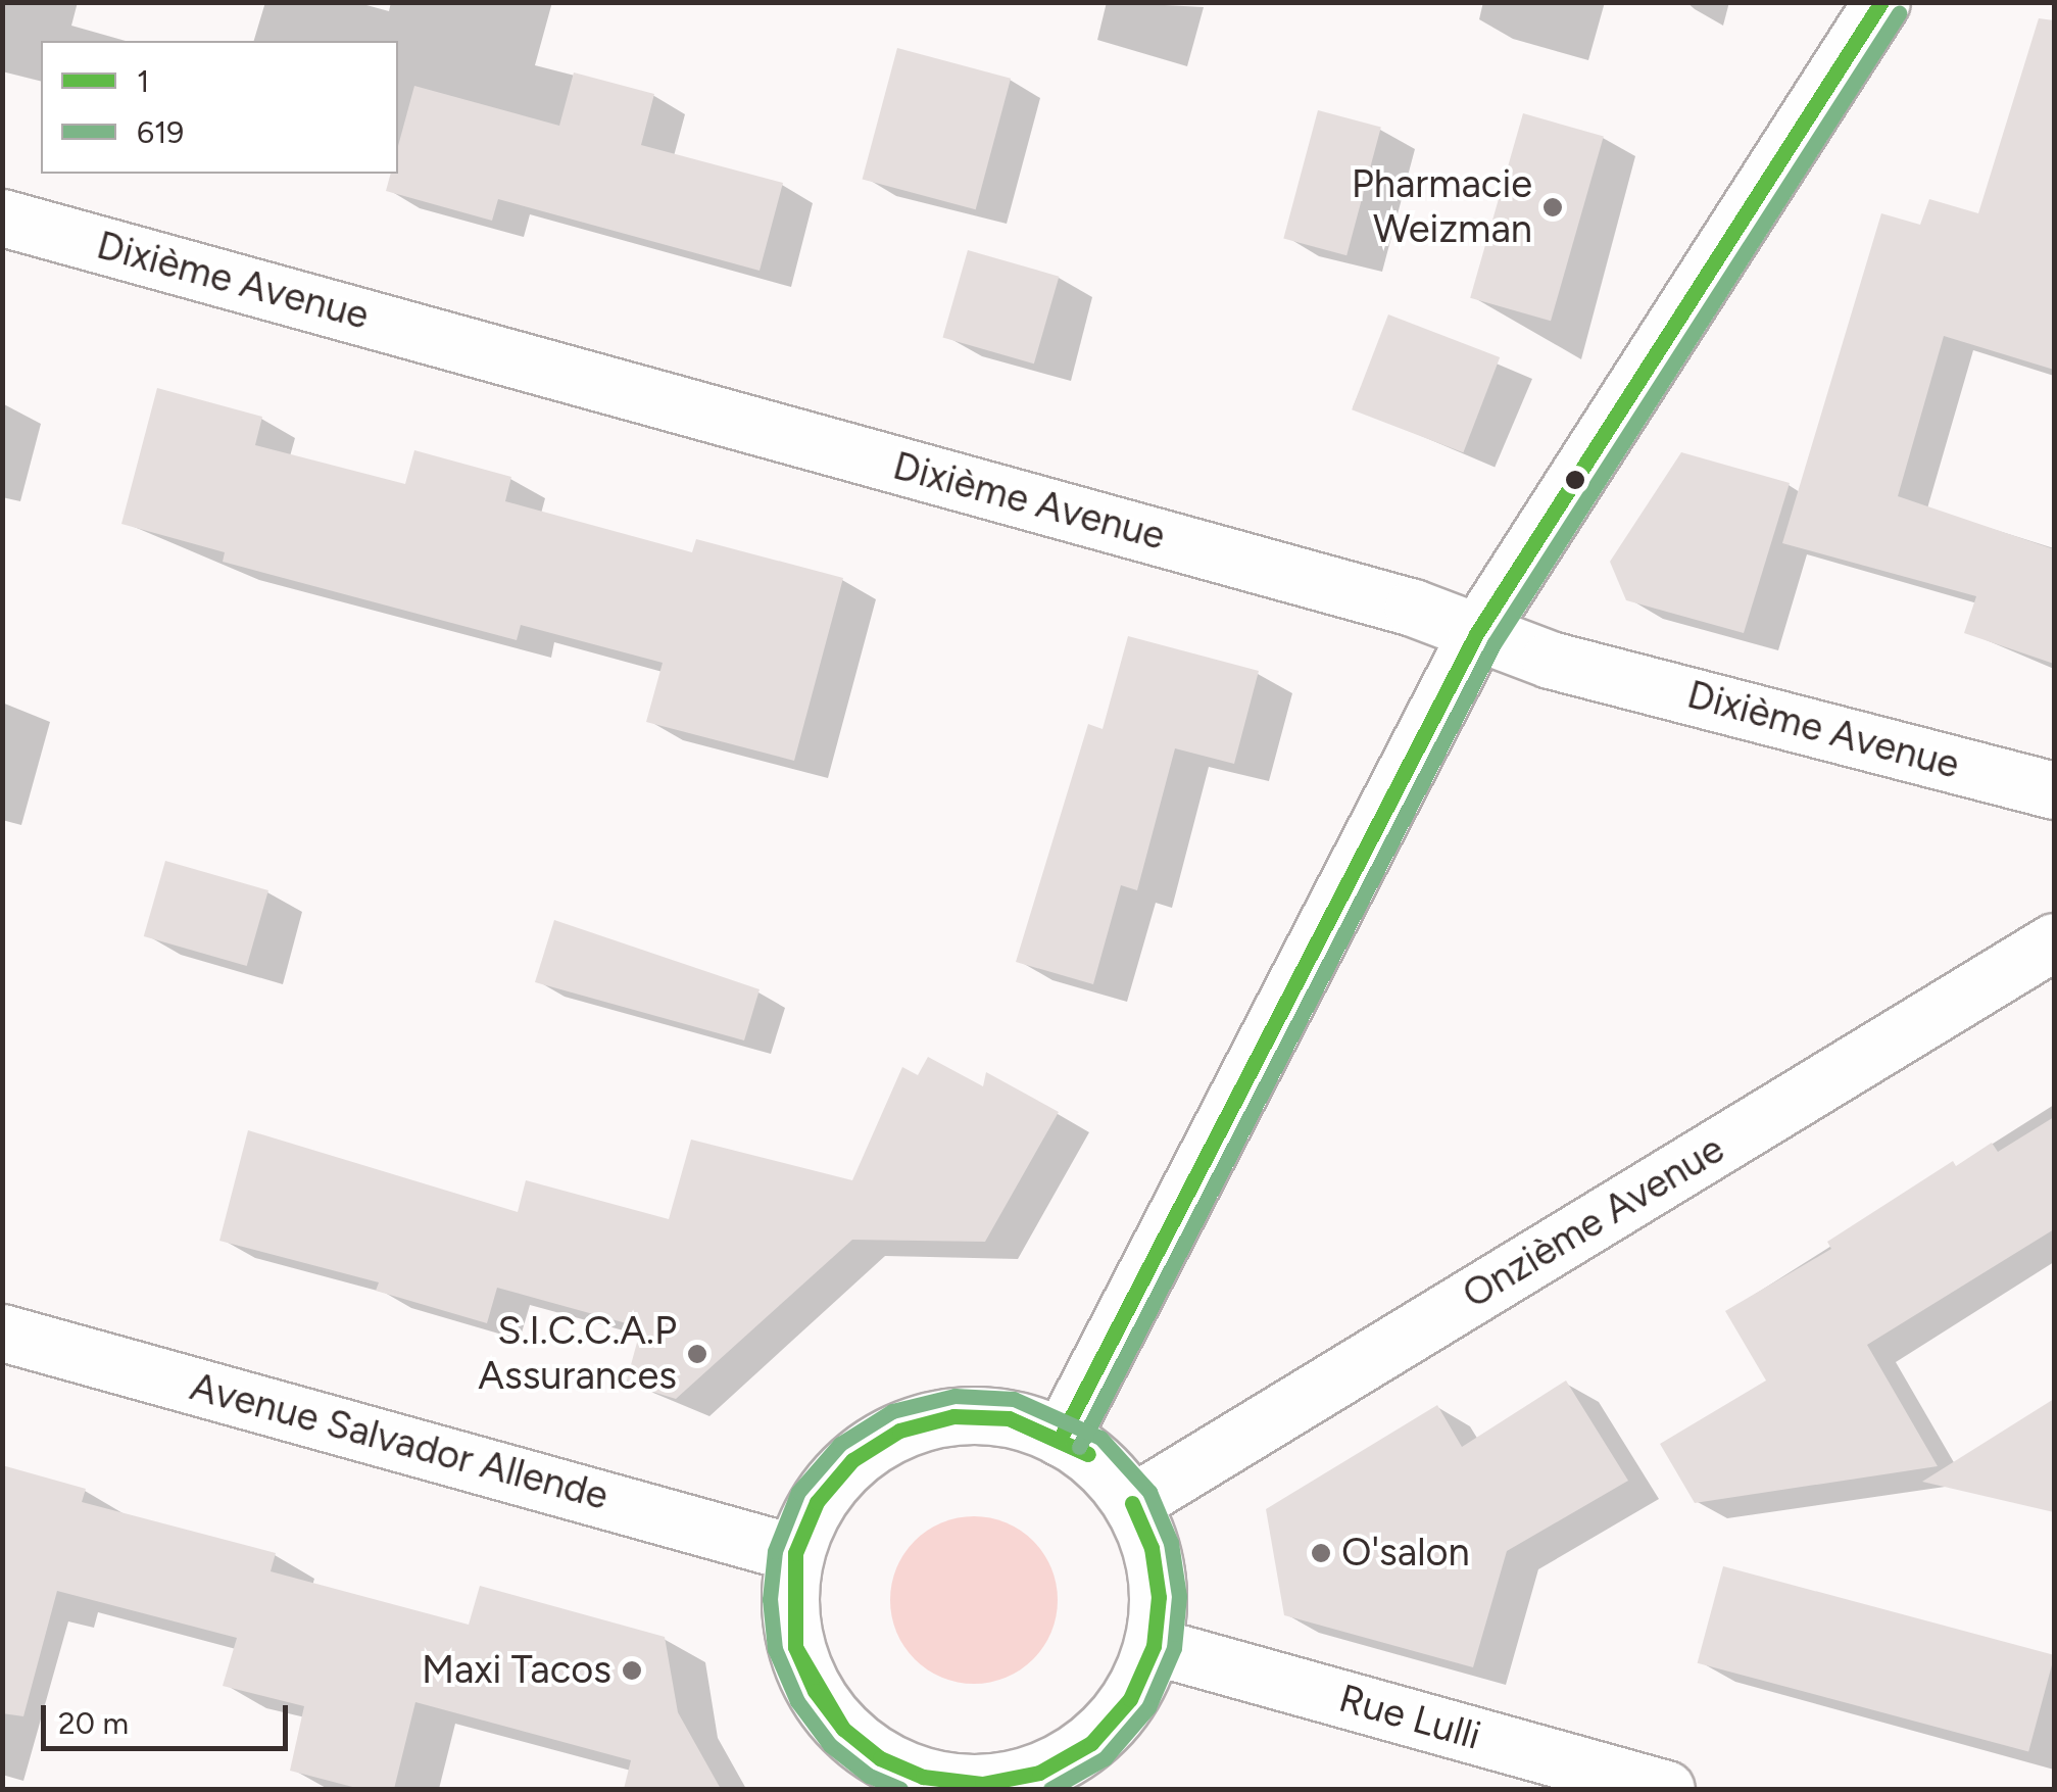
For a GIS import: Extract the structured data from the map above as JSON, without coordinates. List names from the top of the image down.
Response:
{
  "streets": {
    "street": [
      "Dixième Avenue",
      "Onzième Avenue",
      "Avenue Salvador Allende",
      "Rue Lulli"
    ]
  },
  "places": [
    "Pharmacie Weizman",
    "S.I.C.C.A.P Assurances",
    "O'salon",
    "Maxi Tacos"
  ],
  "lines": ["transit line 1", "transit line 619"],
  "legend": ["1", "619"],
  "scale_bar": "20 m"
}
